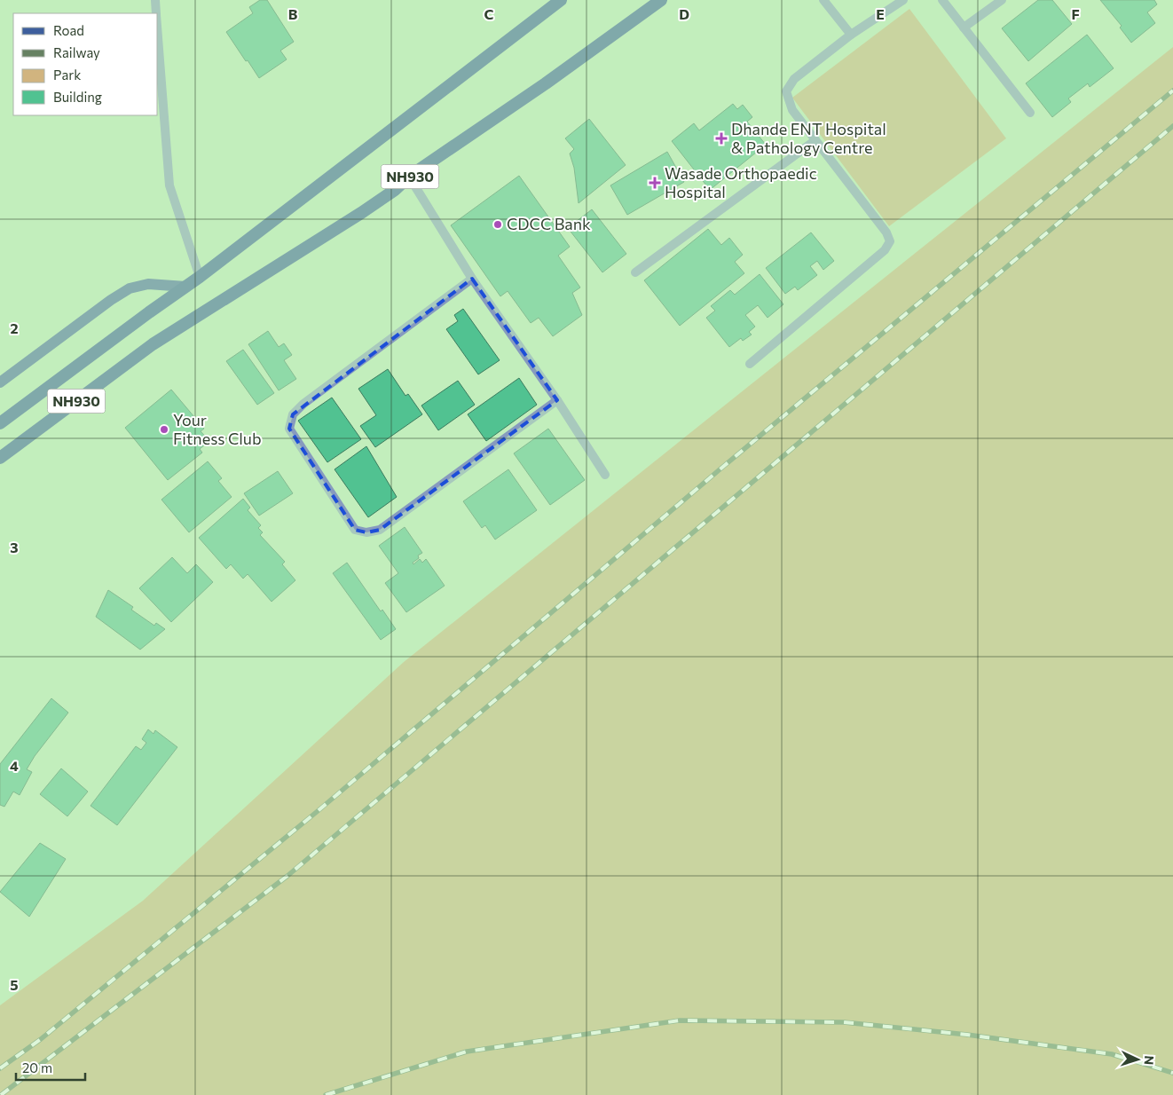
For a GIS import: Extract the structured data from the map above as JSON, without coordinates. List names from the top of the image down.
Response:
{
  "streets": {
    "highway": ["NH930"]
  },
  "places": {
    "health": ["Dhande ENT Hospital & Pathology Centre", "Wasade Orthopaedic Hospital"],
    "other": ["CDCC Bank", "Your Fitness Club"]
  },
  "legend": [
    "Road",
    "Railway",
    "Park",
    "Building"
  ],
  "scale_bar": "20 m",
  "north": "right",
  "grid": {
    "columns": [
      "B",
      "C",
      "D",
      "E",
      "F"
    ],
    "rows": [
      "2",
      "3",
      "4",
      "5"
    ]
  }
}
